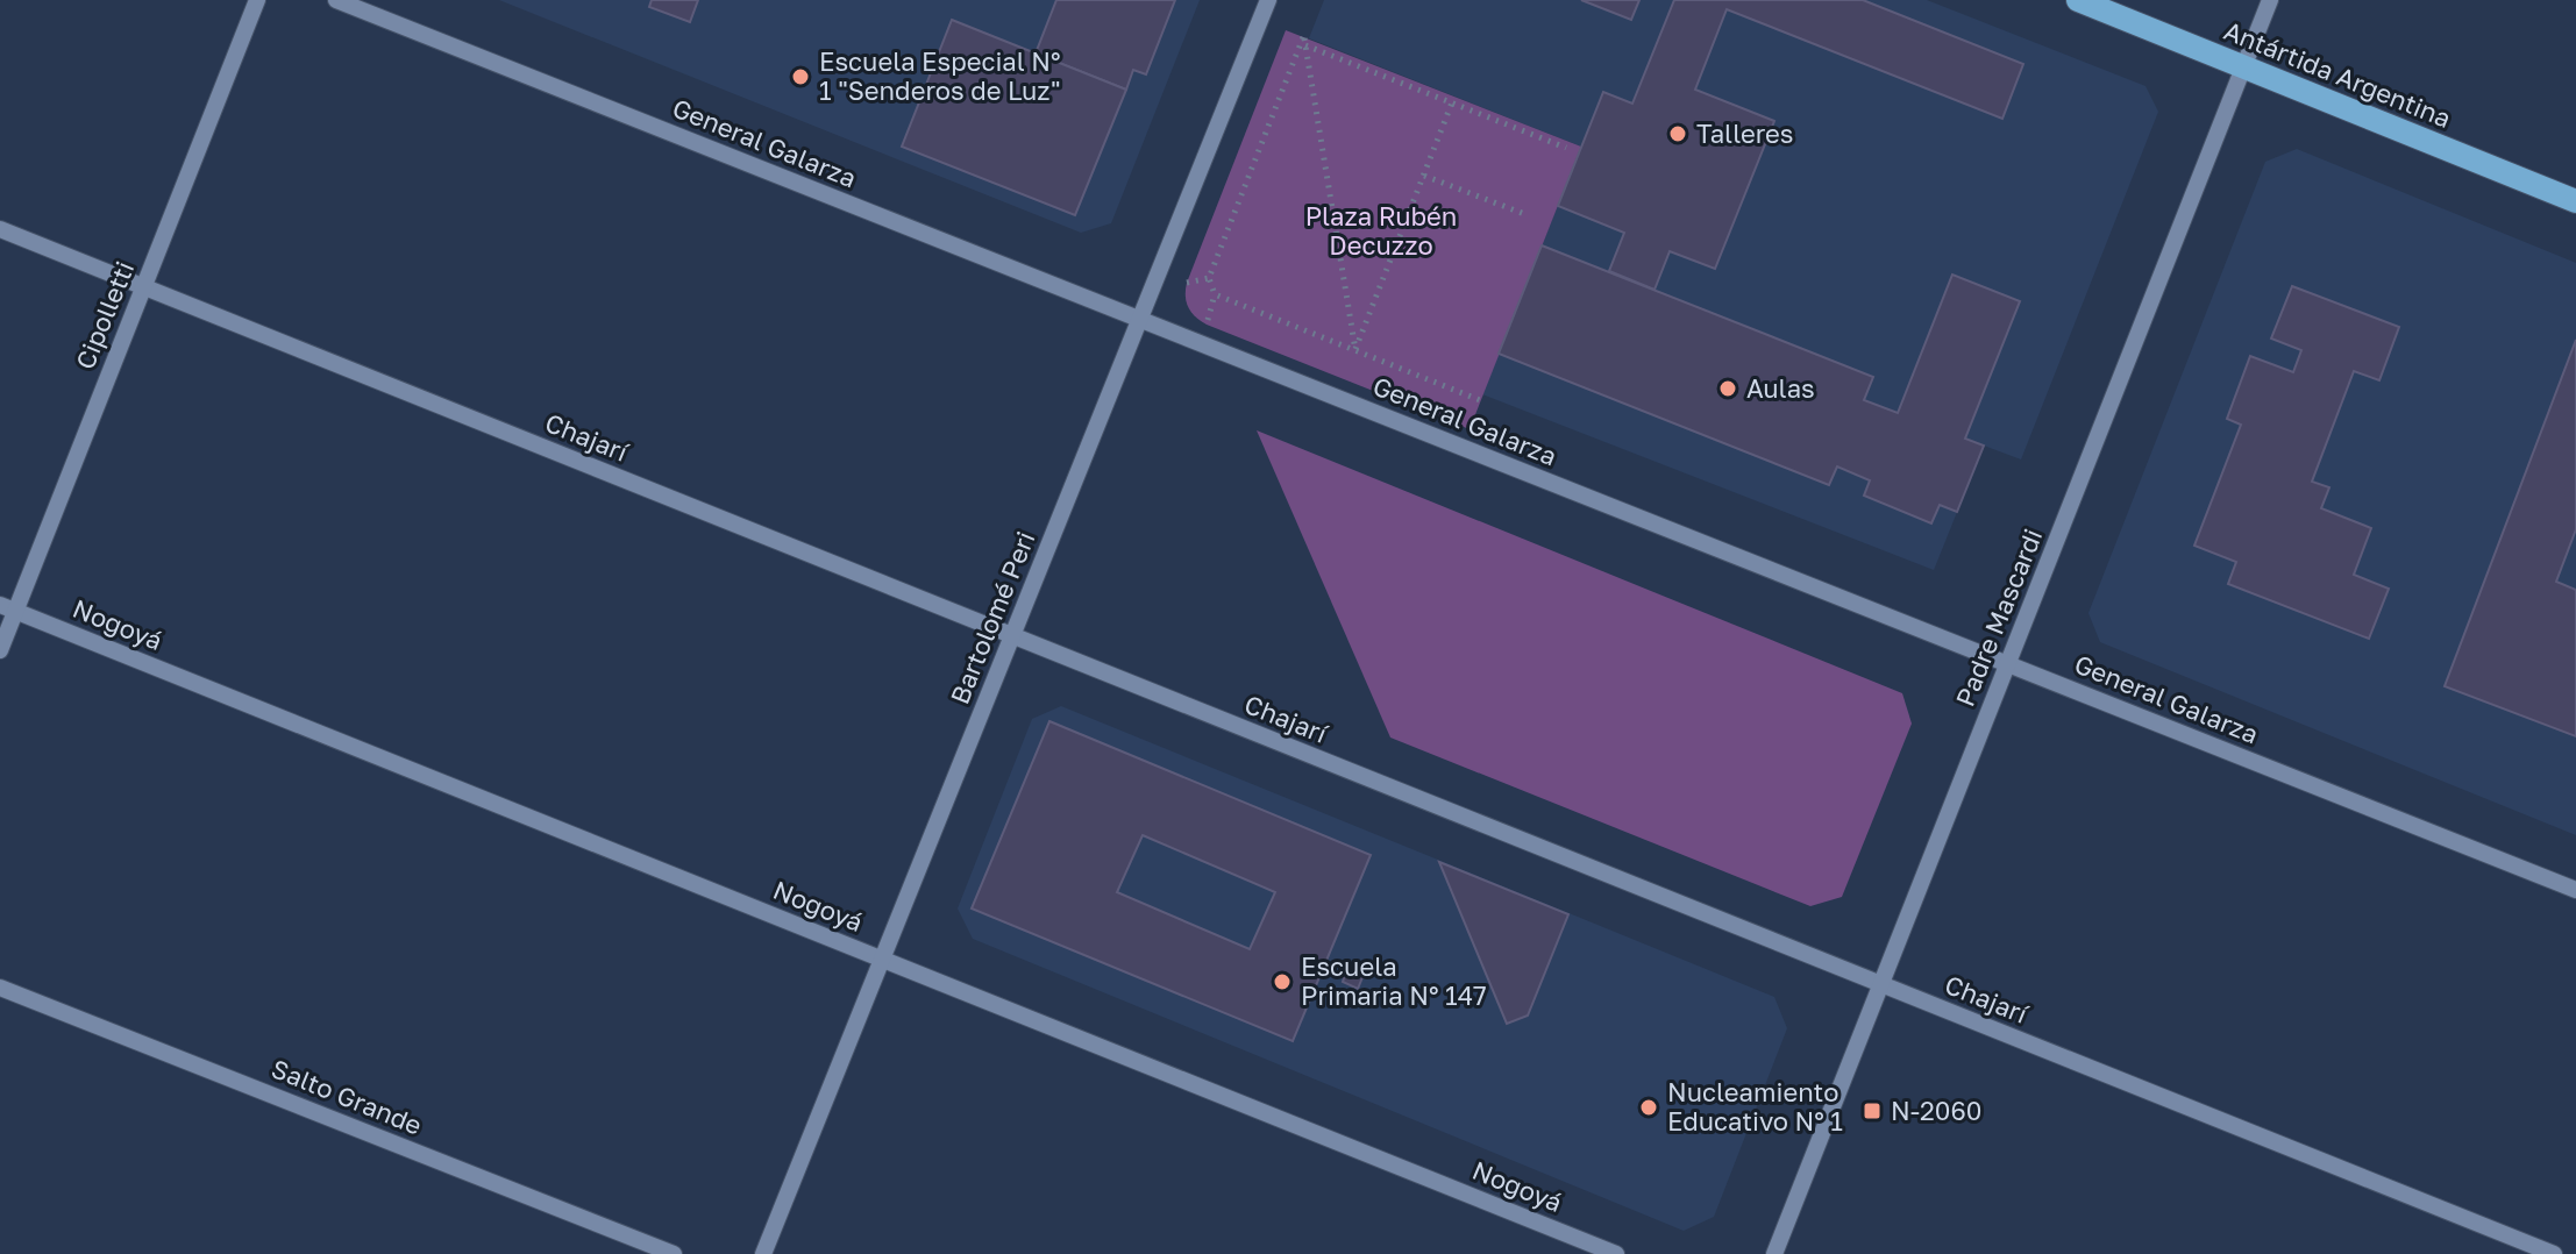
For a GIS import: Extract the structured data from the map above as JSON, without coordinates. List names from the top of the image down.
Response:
{
  "streets": {
    "main road": ["Antártida Argentina"],
    "street": [
      "General Galarza",
      "Cipolletti",
      "Chajarí",
      "Bartolomé Peri",
      "Padre Mascardi",
      "Nogoyá",
      "Salto Grande"
    ]
  },
  "crossings": [
    ["Antártida Argentina", "Padre Mascardi"],
    ["General Galarza", "Bartolomé Peri"],
    ["General Galarza", "Padre Mascardi"],
    ["Cipolletti", "Chajarí"],
    ["Cipolletti", "Nogoyá"],
    ["Chajarí", "Bartolomé Peri"],
    ["Chajarí", "Padre Mascardi"],
    ["Bartolomé Peri", "Nogoyá"]
  ],
  "parks": ["Plaza Rubén Decuzzo"],
  "places": {
    "other": [
      "Escuela Especial N° 1 \"Senderos de Luz\"",
      "Talleres",
      "Aulas",
      "Escuela Primaria N° 147",
      "Nucleamiento Educativo N° 1"
    ],
    "transit": ["N-2060"]
  }
}
